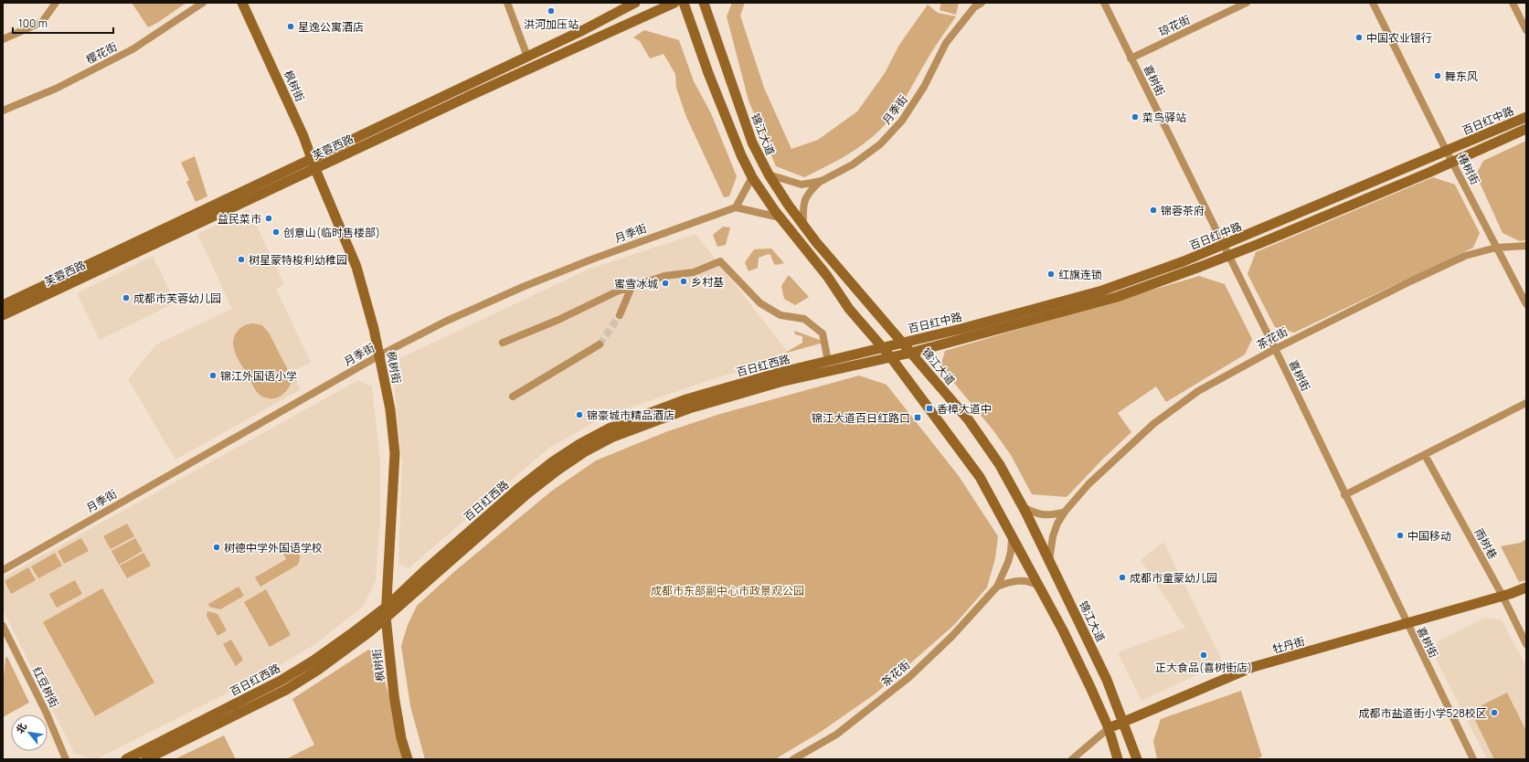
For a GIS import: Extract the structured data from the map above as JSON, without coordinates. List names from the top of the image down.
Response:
{
  "streets": {
    "street": [
      "琼花街",
      "樱花街",
      "喜树街",
      "枫树街",
      "月季街",
      "百日红中路",
      "锦江大道",
      "芙蓉西路",
      "椿树街",
      "茶花街",
      "百日红西路",
      "雨树巷",
      "牡丹街",
      "红豆树街"
    ]
  },
  "crossings": [
    ["琼花街", "喜树街"],
    ["喜树街", "百日红中路"],
    ["喜树街", "茶花街"],
    ["喜树街", "牡丹街"],
    ["枫树街", "月季街"],
    ["枫树街", "芙蓉西路"],
    ["枫树街", "百日红西路"],
    ["月季街", "锦江大道"],
    ["百日红中路", "锦江大道"],
    ["百日红中路", "椿树街"],
    ["百日红中路", "百日红西路"],
    ["锦江大道", "茶花街"],
    ["锦江大道", "百日红西路"],
    ["锦江大道", "牡丹街"],
    ["椿树街", "茶花街"],
    ["雨树巷", "牡丹街"]
  ],
  "parks": ["成都市东部副中心市政景观公园"],
  "places": {
    "other": [
      "洪河加压站",
      "星逸公寓酒店",
      "中国农业银行",
      "舞东风",
      "菜鸟驿站",
      "锦蓉茶府",
      "益民菜市",
      "创意山(临时售楼部)",
      "树星蒙特梭利幼稚园",
      "红旗连锁",
      "乡村基",
      "蜜雪冰城",
      "成都市芙蓉幼儿园",
      "锦江外国语小学",
      "锦豪城市精品酒店",
      "中国移动",
      "树德中学外国语学校",
      "成都市童蒙幼儿园",
      "正大食品(喜树街店)",
      "成都市盐道街小学528校区"
    ],
    "transit": ["香樟大道中", "锦江大道百日红路口"]
  },
  "scale_bar": "100 m",
  "north": "top left"
}
